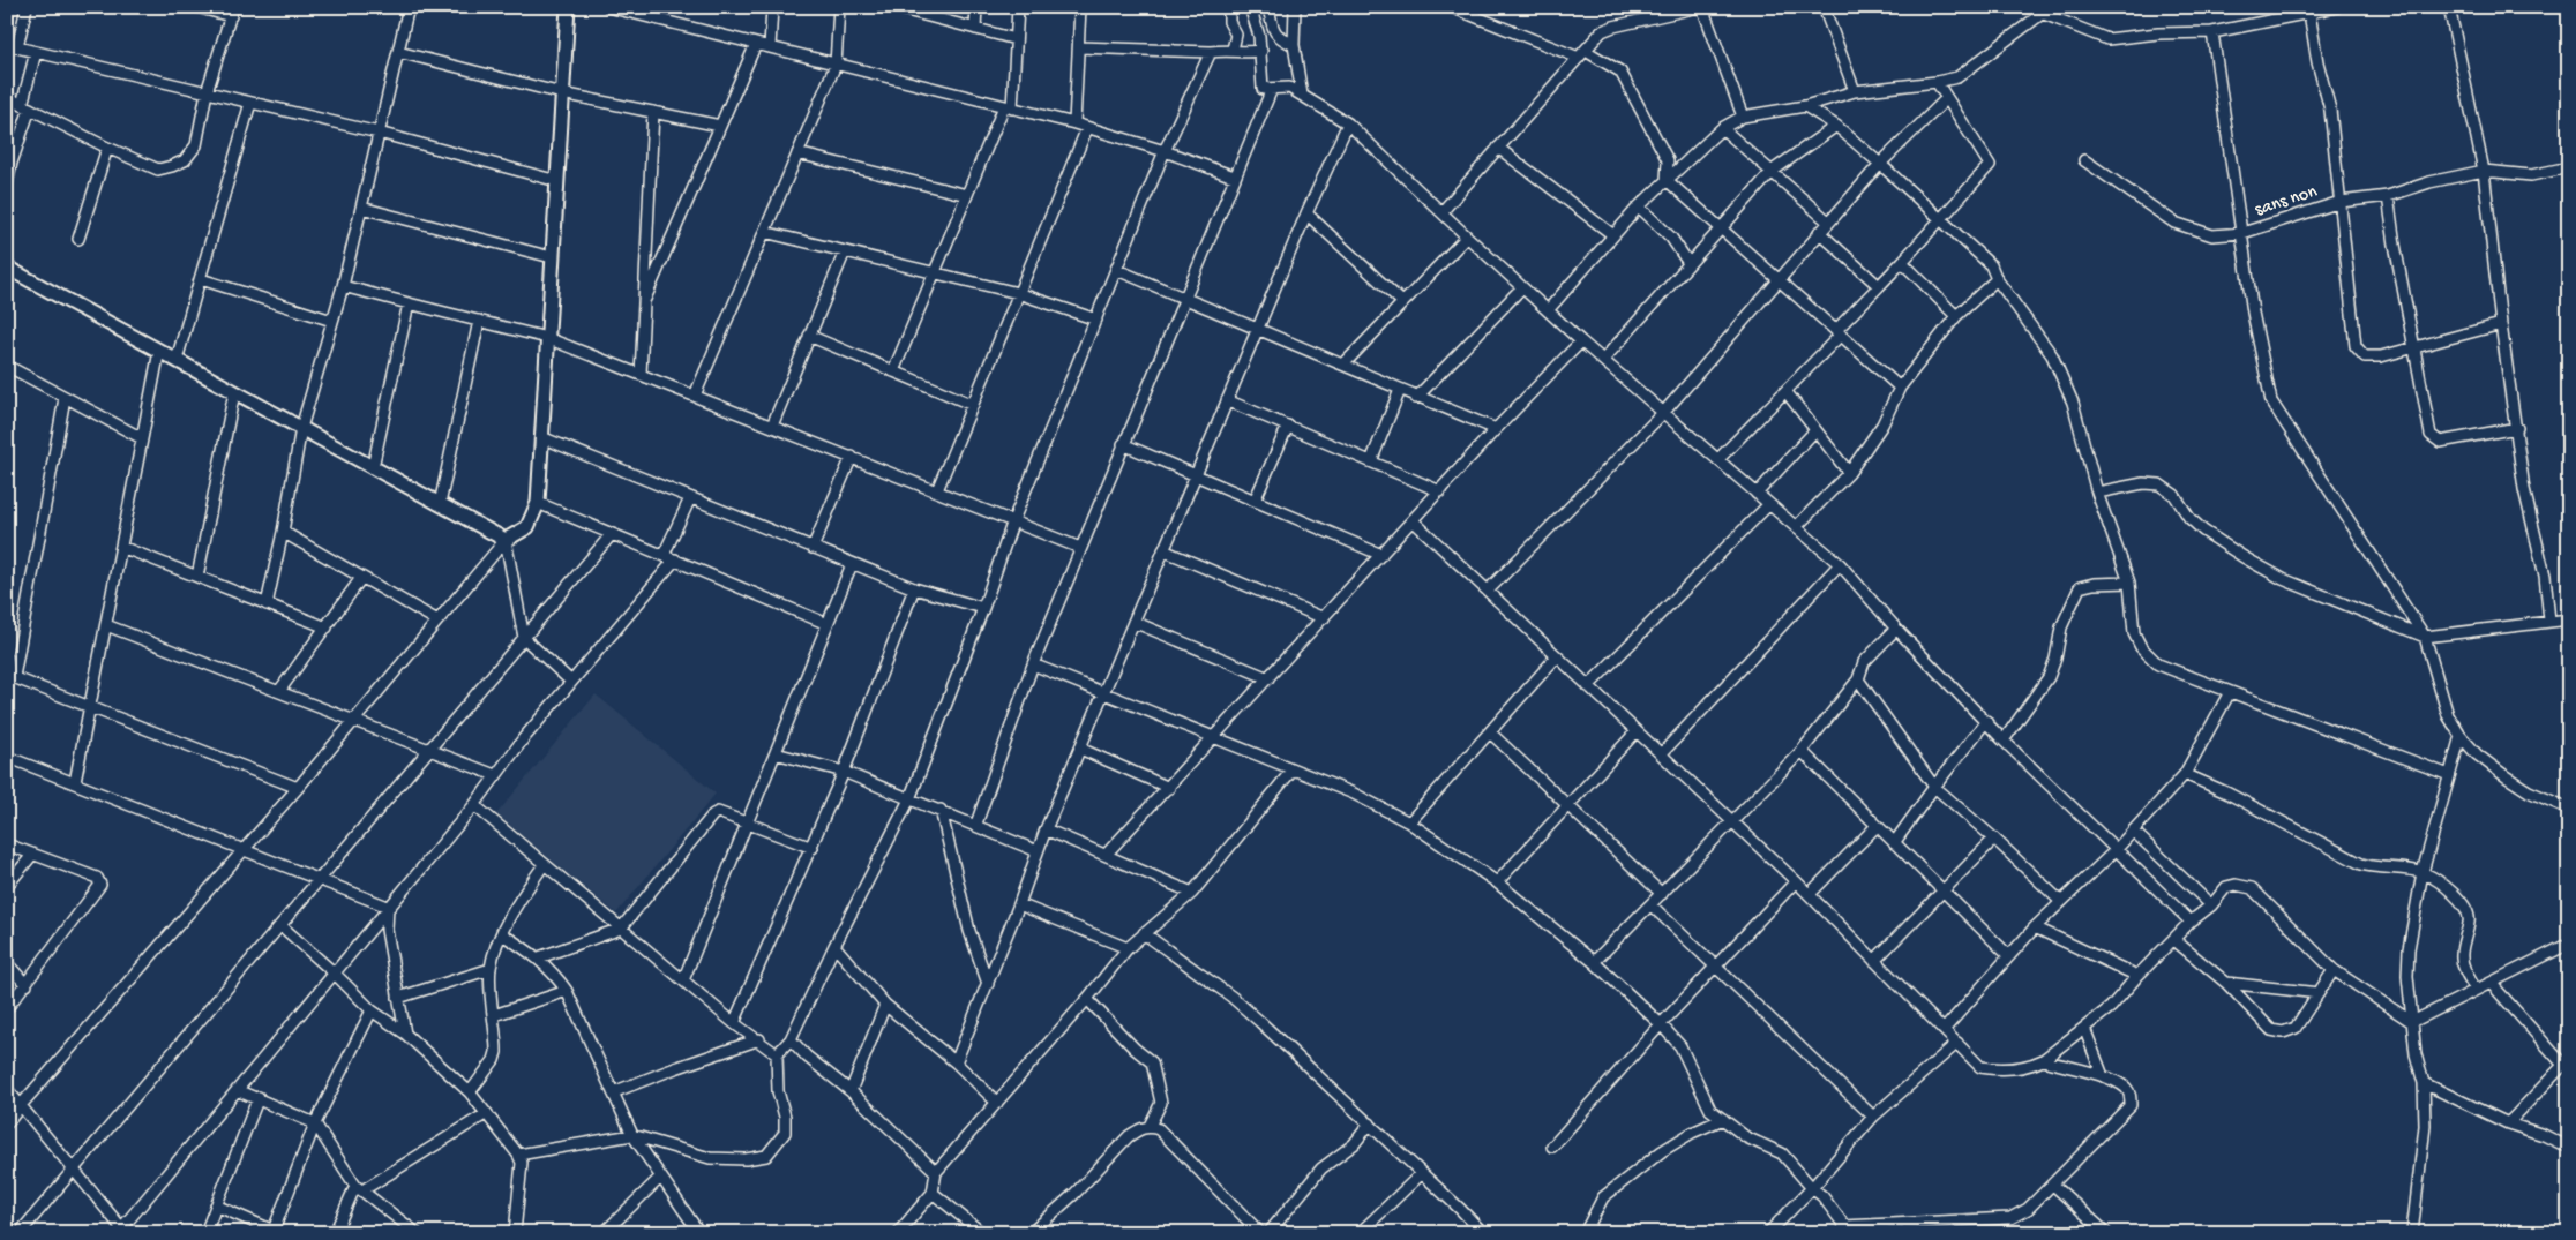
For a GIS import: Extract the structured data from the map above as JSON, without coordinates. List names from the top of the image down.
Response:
{
  "streets": {
    "street": ["sans non"]
  }
}
